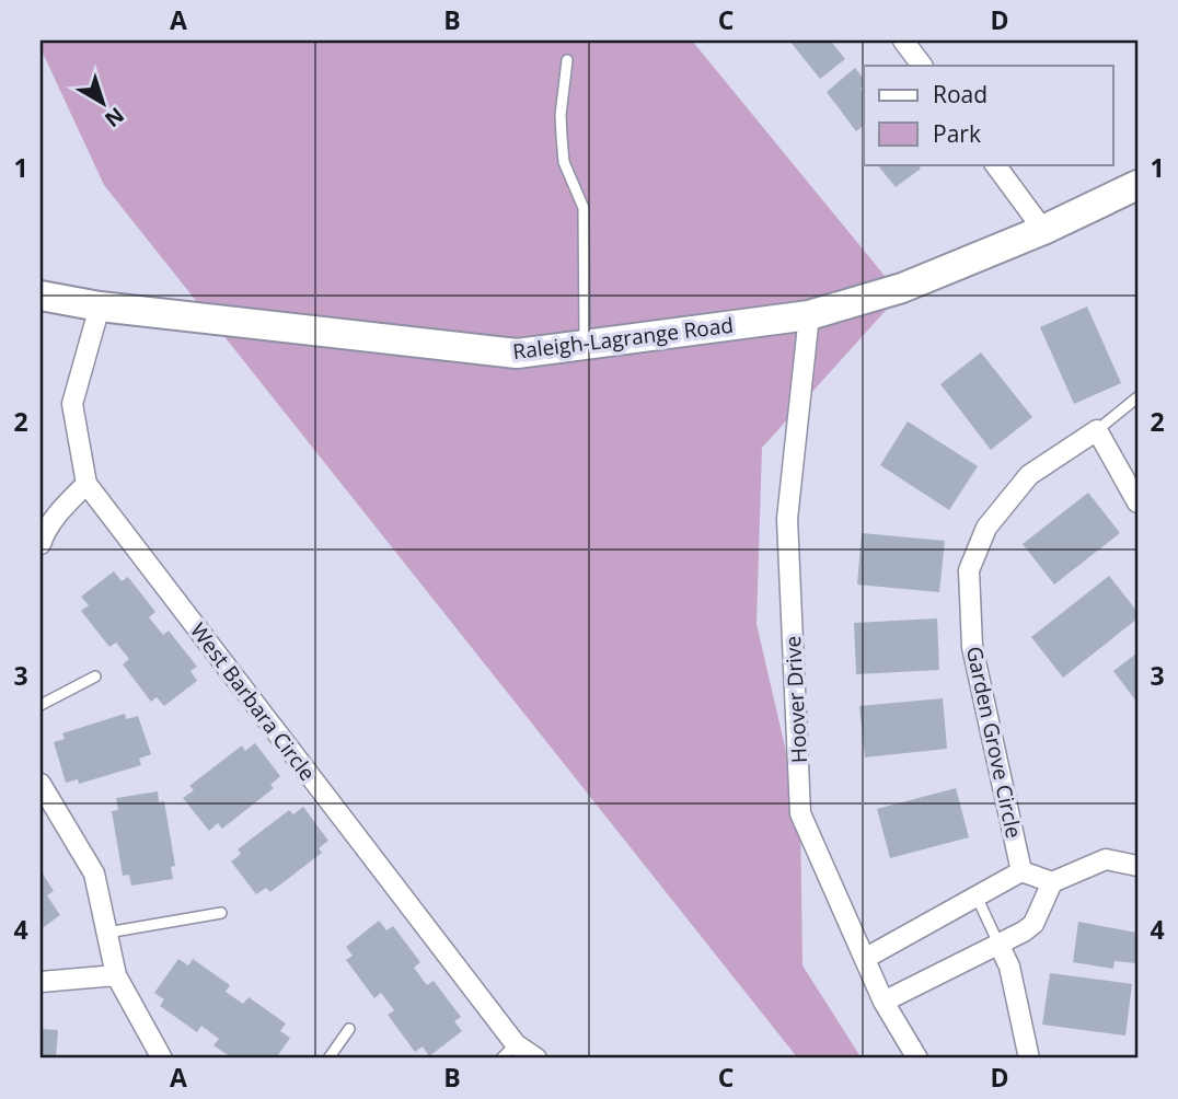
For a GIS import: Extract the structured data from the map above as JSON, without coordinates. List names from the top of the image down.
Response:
{
  "streets": {
    "main road": ["Raleigh-Lagrange Road"],
    "street": ["Hoover Drive", "West Barbara Circle", "Garden Grove Circle"]
  },
  "crossings": [
    ["Raleigh-Lagrange Road", "Hoover Drive"],
    ["Raleigh-Lagrange Road", "West Barbara Circle"]
  ],
  "legend": ["Road", "Park"],
  "north": "bottom right",
  "grid": {
    "columns": [
      "A",
      "B",
      "C",
      "D"
    ],
    "rows": [
      "1",
      "2",
      "3",
      "4"
    ]
  }
}
